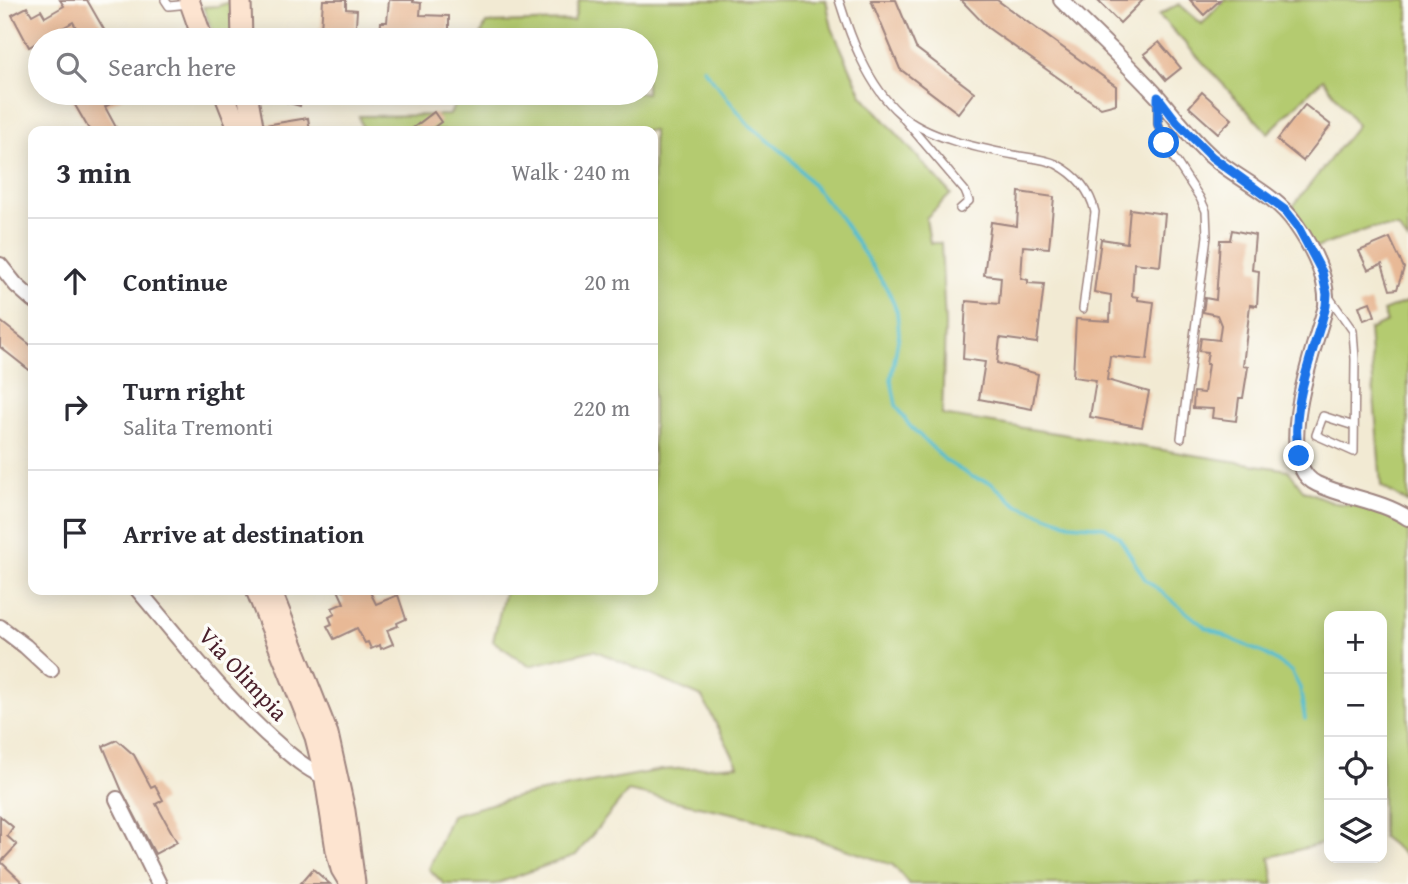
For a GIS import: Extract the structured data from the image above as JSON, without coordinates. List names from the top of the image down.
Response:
{
  "streets": {
    "street": ["Via Olimpia"]
  },
  "page": {
    "search": "Search here",
    "heading": ["3 min", "Walk · 240 m"],
    "list": [
      ["Continue", "20 m"],
      ["Turn right", "Salita Tremonti", "220 m"],
      "Arrive at destination"
    ],
    "map_buttons": ["+", "−"]
  }
}
